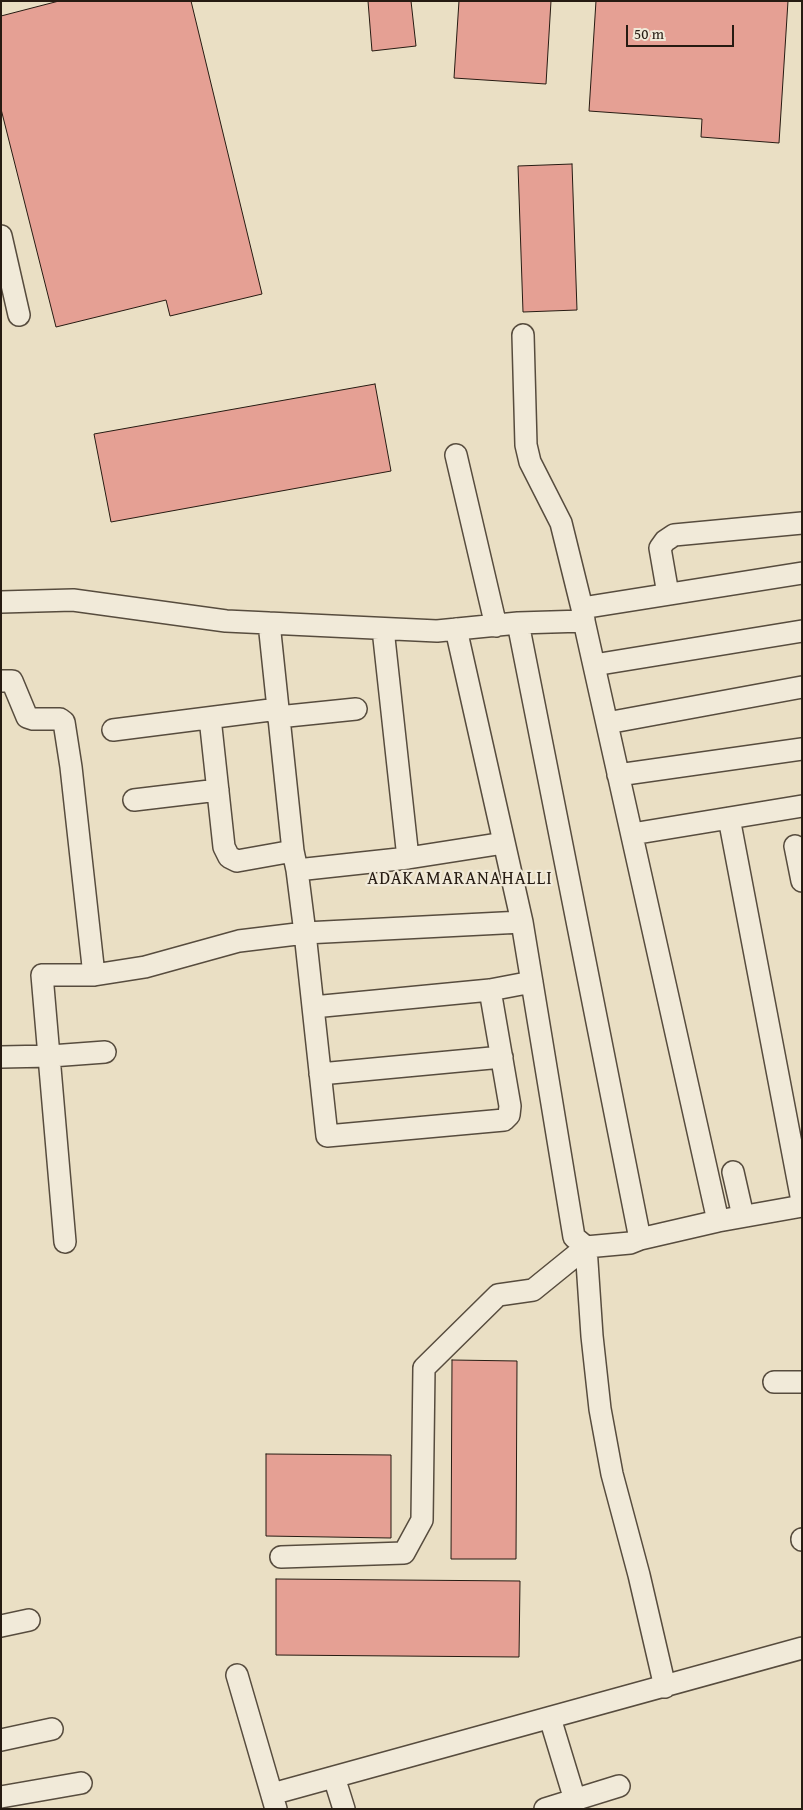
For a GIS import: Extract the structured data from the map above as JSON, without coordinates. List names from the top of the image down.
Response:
{
  "districts": ["ADAKAMARANAHALLI"],
  "scale_bar": "50 m"
}
